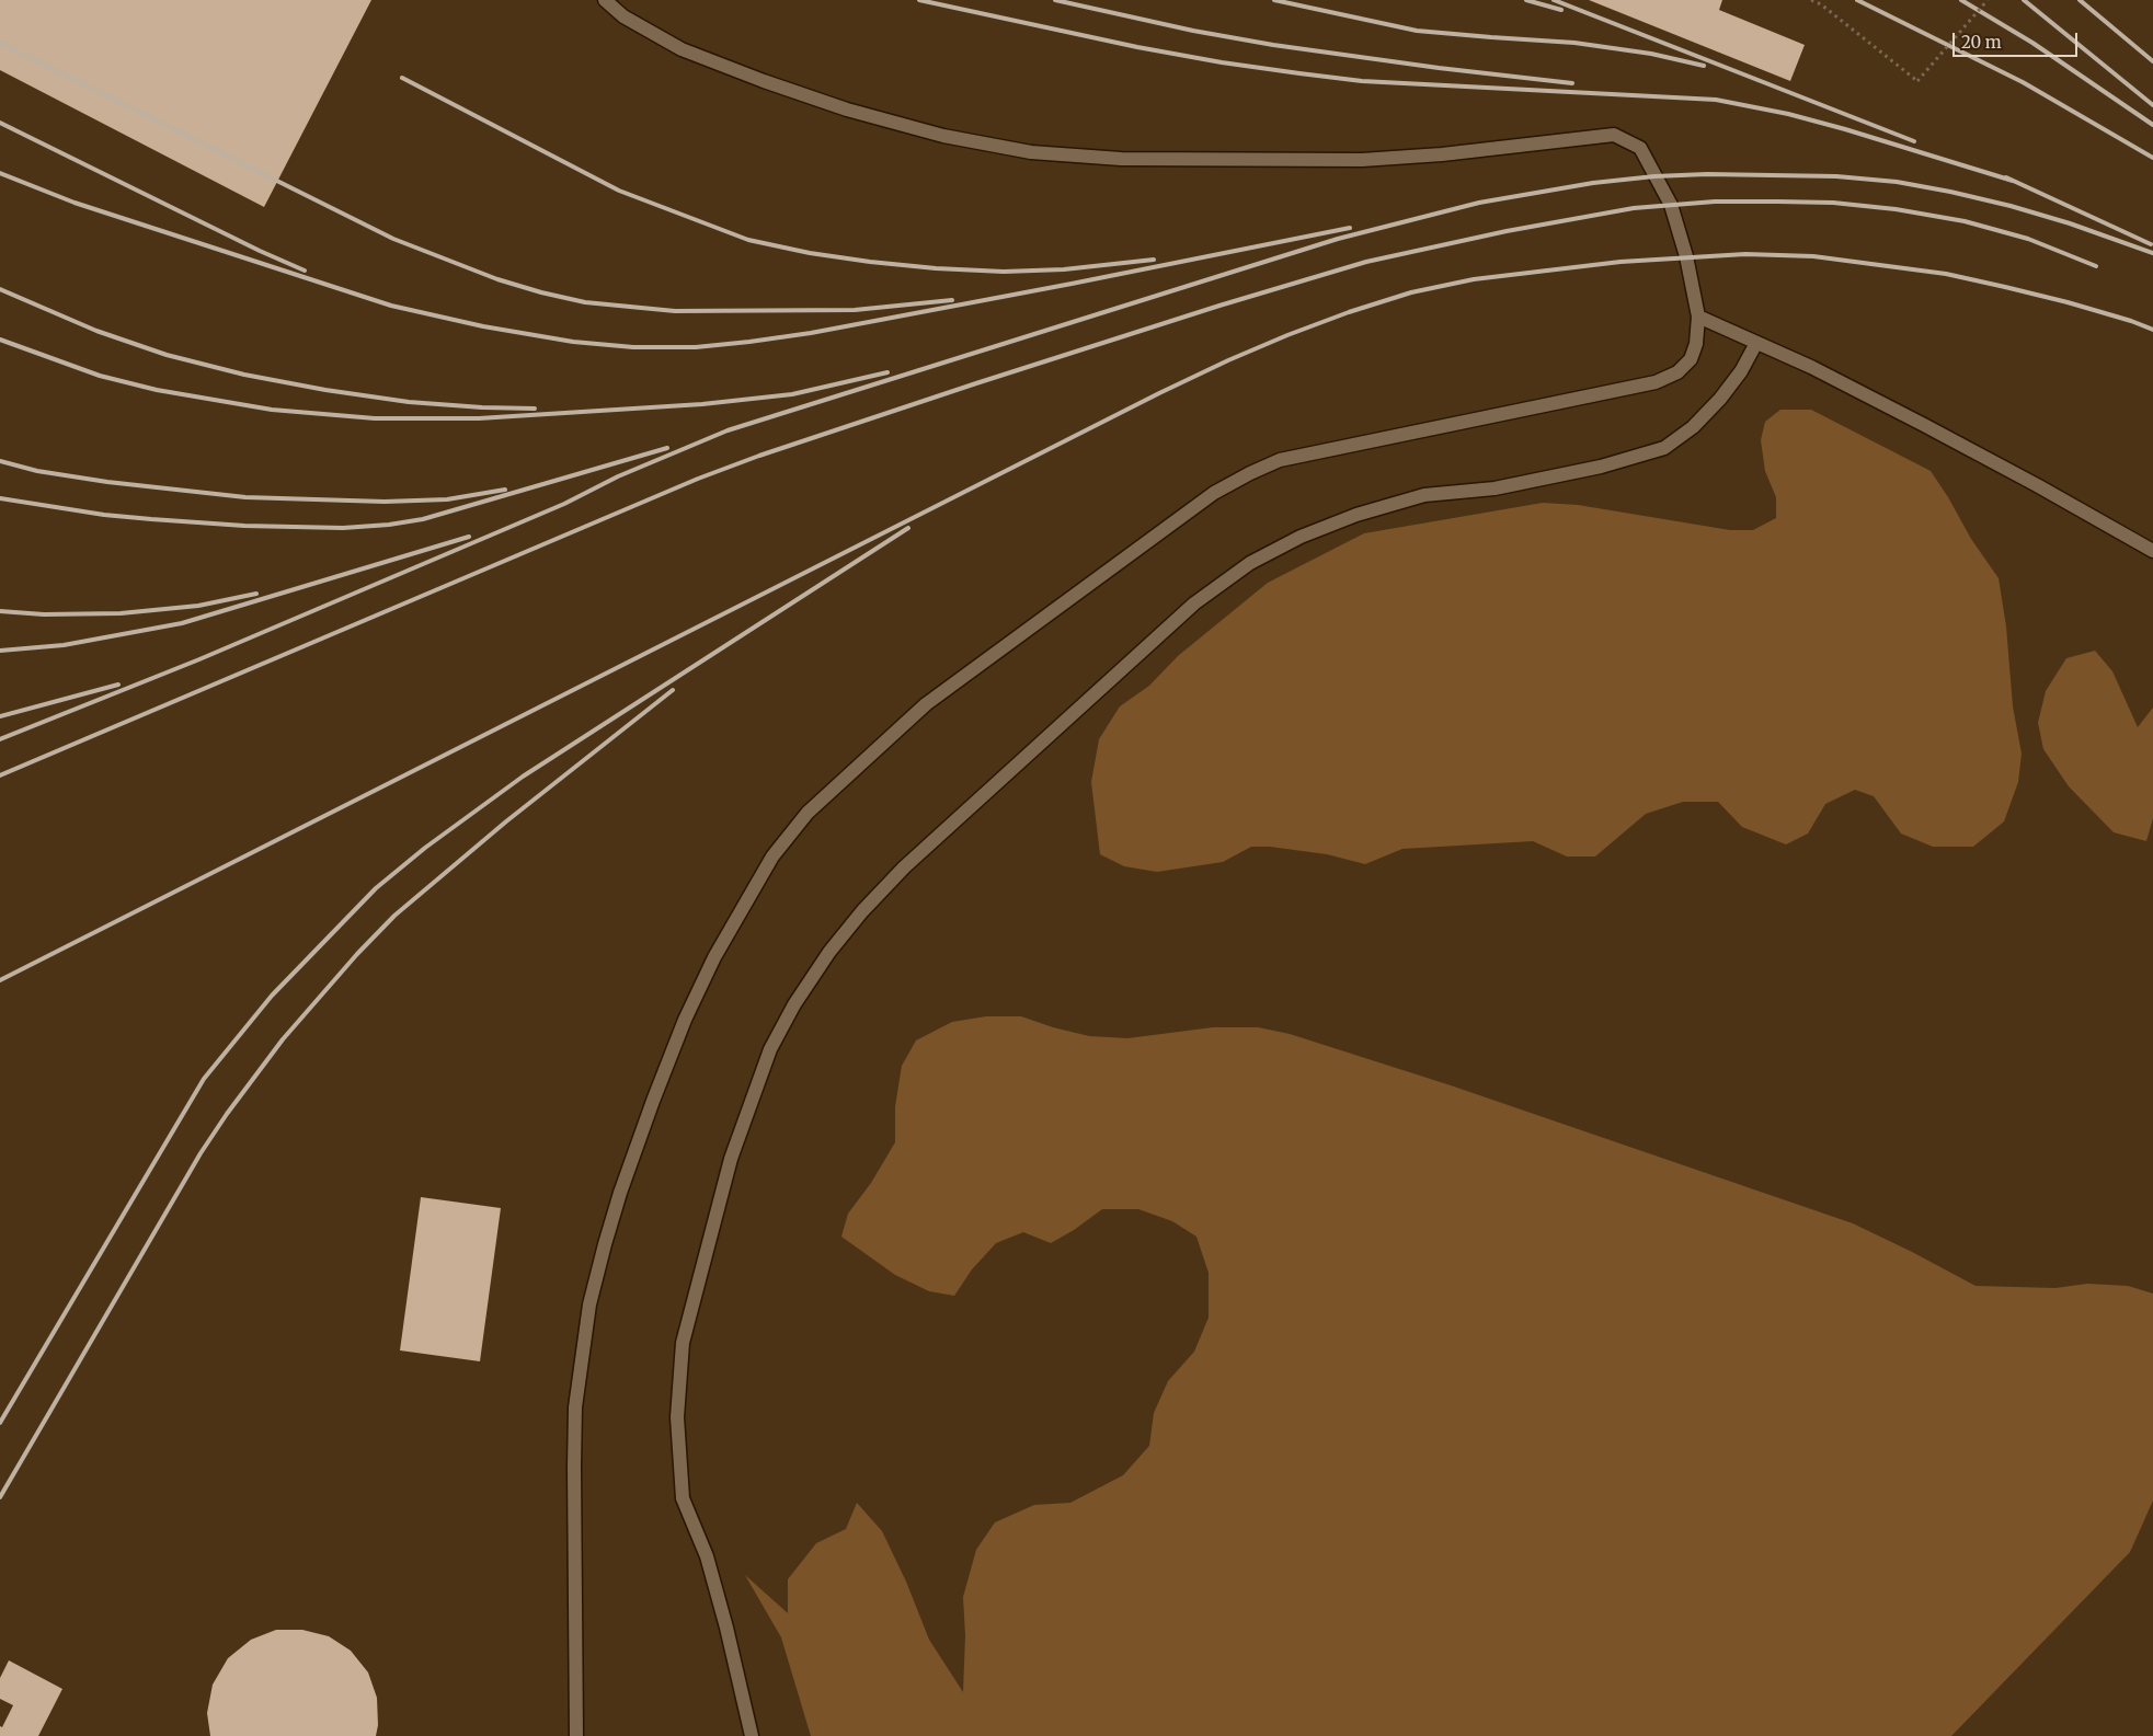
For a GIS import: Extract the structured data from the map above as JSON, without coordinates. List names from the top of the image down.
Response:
{
  "scale_bar": "20 m"
}
